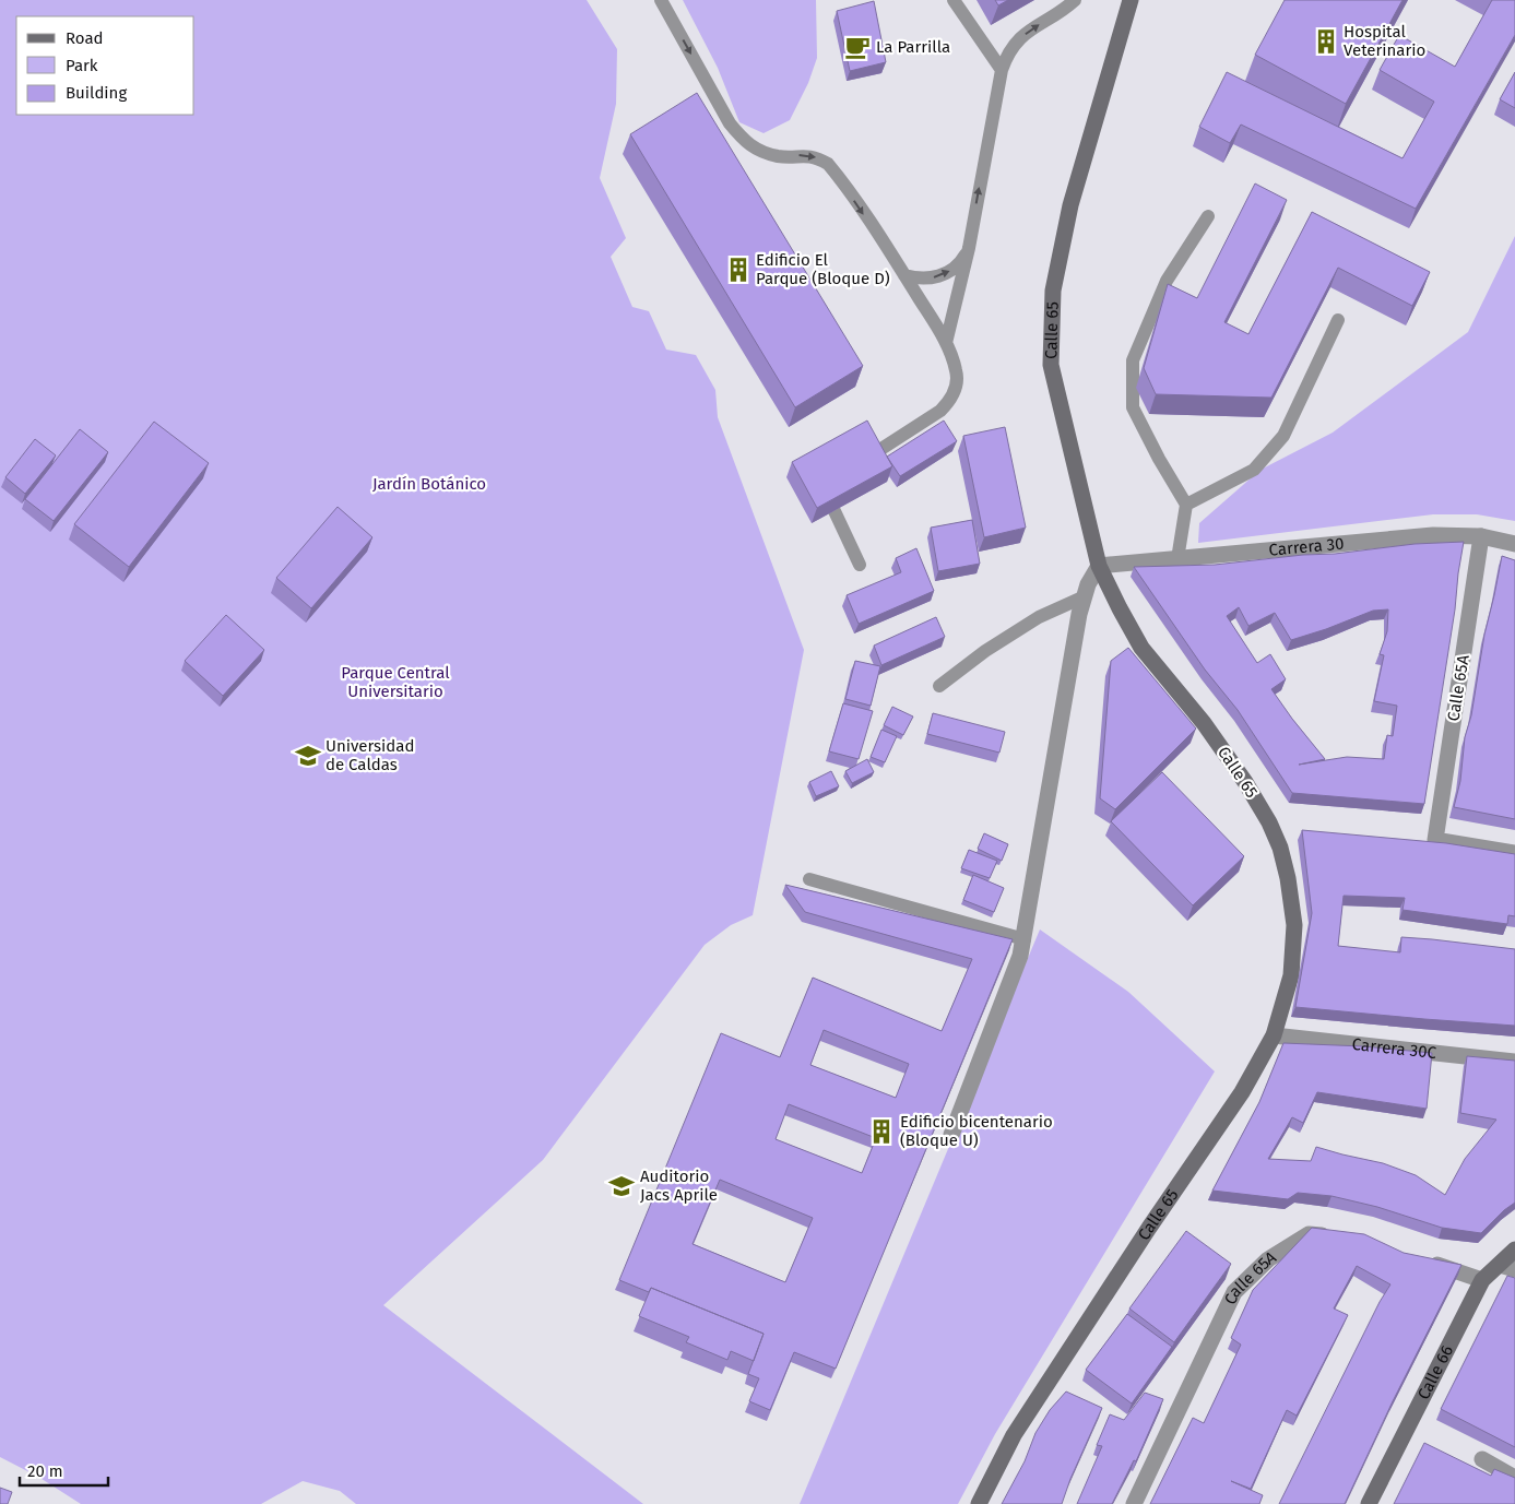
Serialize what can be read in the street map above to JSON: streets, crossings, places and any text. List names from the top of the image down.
{
  "streets": {
    "main road": ["Calle 65", "Calle 66"],
    "street": ["Carrera 30", "Calle 65A", "Carrera 30C"]
  },
  "crossings": [
    ["Calle 65", "Carrera 30"],
    ["Calle 65", "Carrera 30C"],
    ["Carrera 30", "Calle 65A"]
  ],
  "parks": ["Jardín Botánico", "Parque Central Universitario"],
  "places": {
    "building": ["Hospital Veterinario", "Edificio El Parque (Bloque D)", "Edificio bicentenario (Bloque U)"],
    "cafe": ["La Parrilla"],
    "school or university": ["Universidad de Caldas", "Auditorio Jacs Aprile"]
  },
  "legend": ["Road", "Park", "Building"],
  "scale_bar": "20 m"
}
